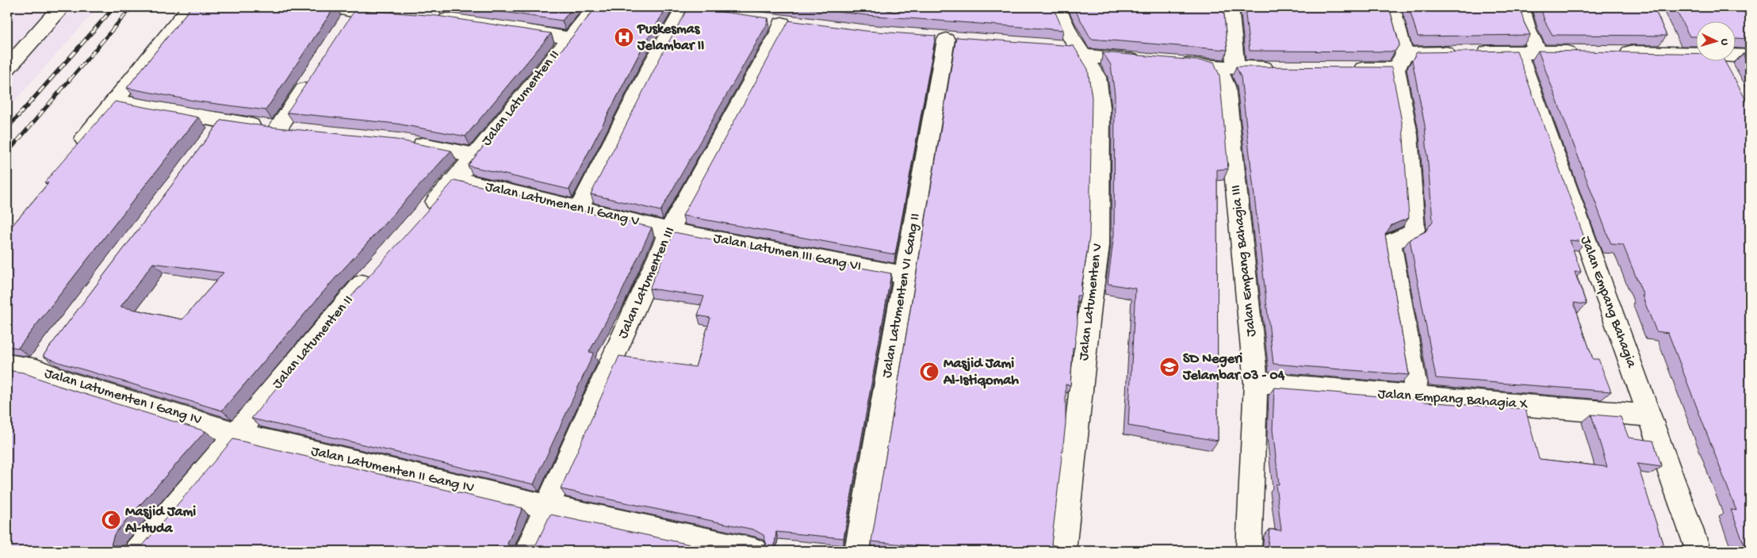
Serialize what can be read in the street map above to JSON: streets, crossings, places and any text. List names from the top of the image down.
{
  "streets": {
    "street": [
      "Jalan Latumenten II",
      "Jalan Latumenen II Gang V",
      "Jalan Latumen III Gang VI",
      "Jalan Empang Bahagia III",
      "Jalan Latumenten III",
      "Jalan Latumenten VI Gang II",
      "Jalan Latumenten V",
      "Jalan Empang Bahagia",
      "Jalan Latumenten I Gang IV",
      "Jalan Empang Bahagia X",
      "Jalan Latumenten II Gang IV"
    ]
  },
  "crossings": [
    ["Jalan Latumenten II", "Jalan Latumenen II Gang V"],
    ["Jalan Latumenten II", "Jalan Latumenten I Gang IV"],
    ["Jalan Latumenten II", "Jalan Latumenten II Gang IV"],
    ["Jalan Latumenen II Gang V", "Jalan Latumen III Gang VI"],
    ["Jalan Latumenen II Gang V", "Jalan Latumenten III"],
    ["Jalan Latumen III Gang VI", "Jalan Latumenten III"],
    ["Jalan Latumen III Gang VI", "Jalan Latumenten VI Gang II"],
    ["Jalan Empang Bahagia III", "Jalan Empang Bahagia X"],
    ["Jalan Latumenten III", "Jalan Latumenten II Gang IV"],
    ["Jalan Empang Bahagia", "Jalan Empang Bahagia X"],
    ["Jalan Latumenten I Gang IV", "Jalan Latumenten II Gang IV"]
  ],
  "places": {
    "hospital": ["Puskesmas Jelambar II"],
    "school or university": ["SD Negeri Jelambar 03 - 04"],
    "mosque": ["Masjid Jami Al-Istiqomah", "Masjid Jami Al-Huda"]
  },
  "north": "right"
}
